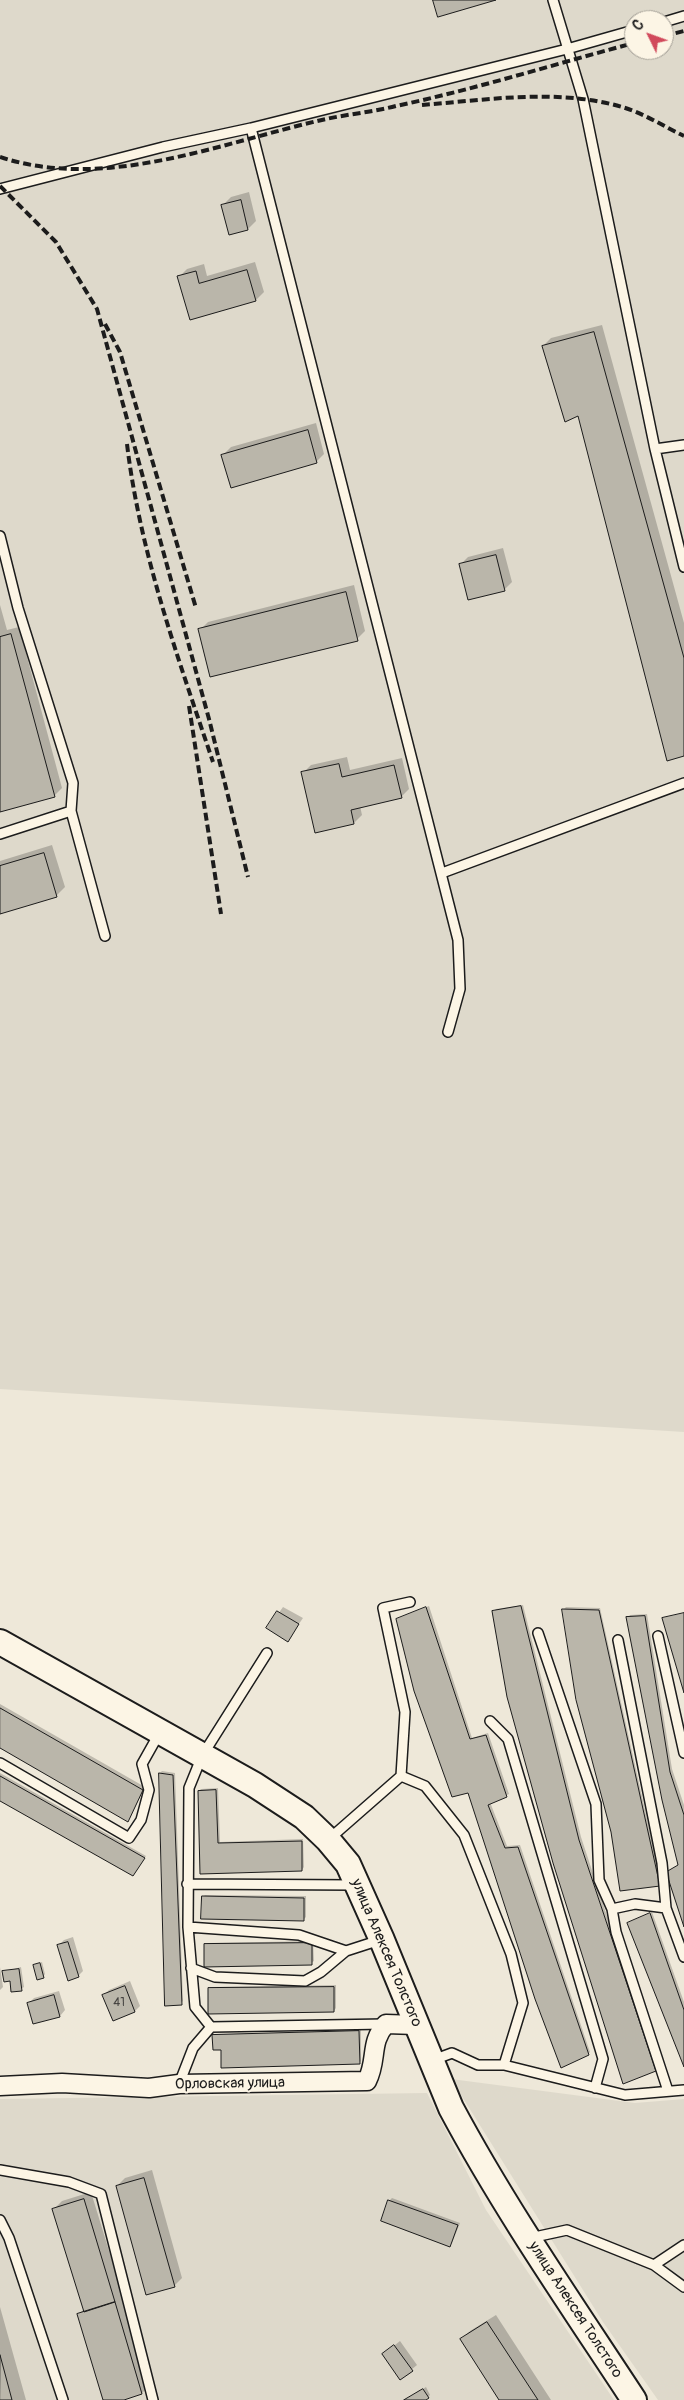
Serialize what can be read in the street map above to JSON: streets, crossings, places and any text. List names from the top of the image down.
{
  "streets": {
    "street": ["улица Алексея Толстого", "Орловская улица"]
  },
  "house_numbers": ["41"],
  "north": "top left"
}
